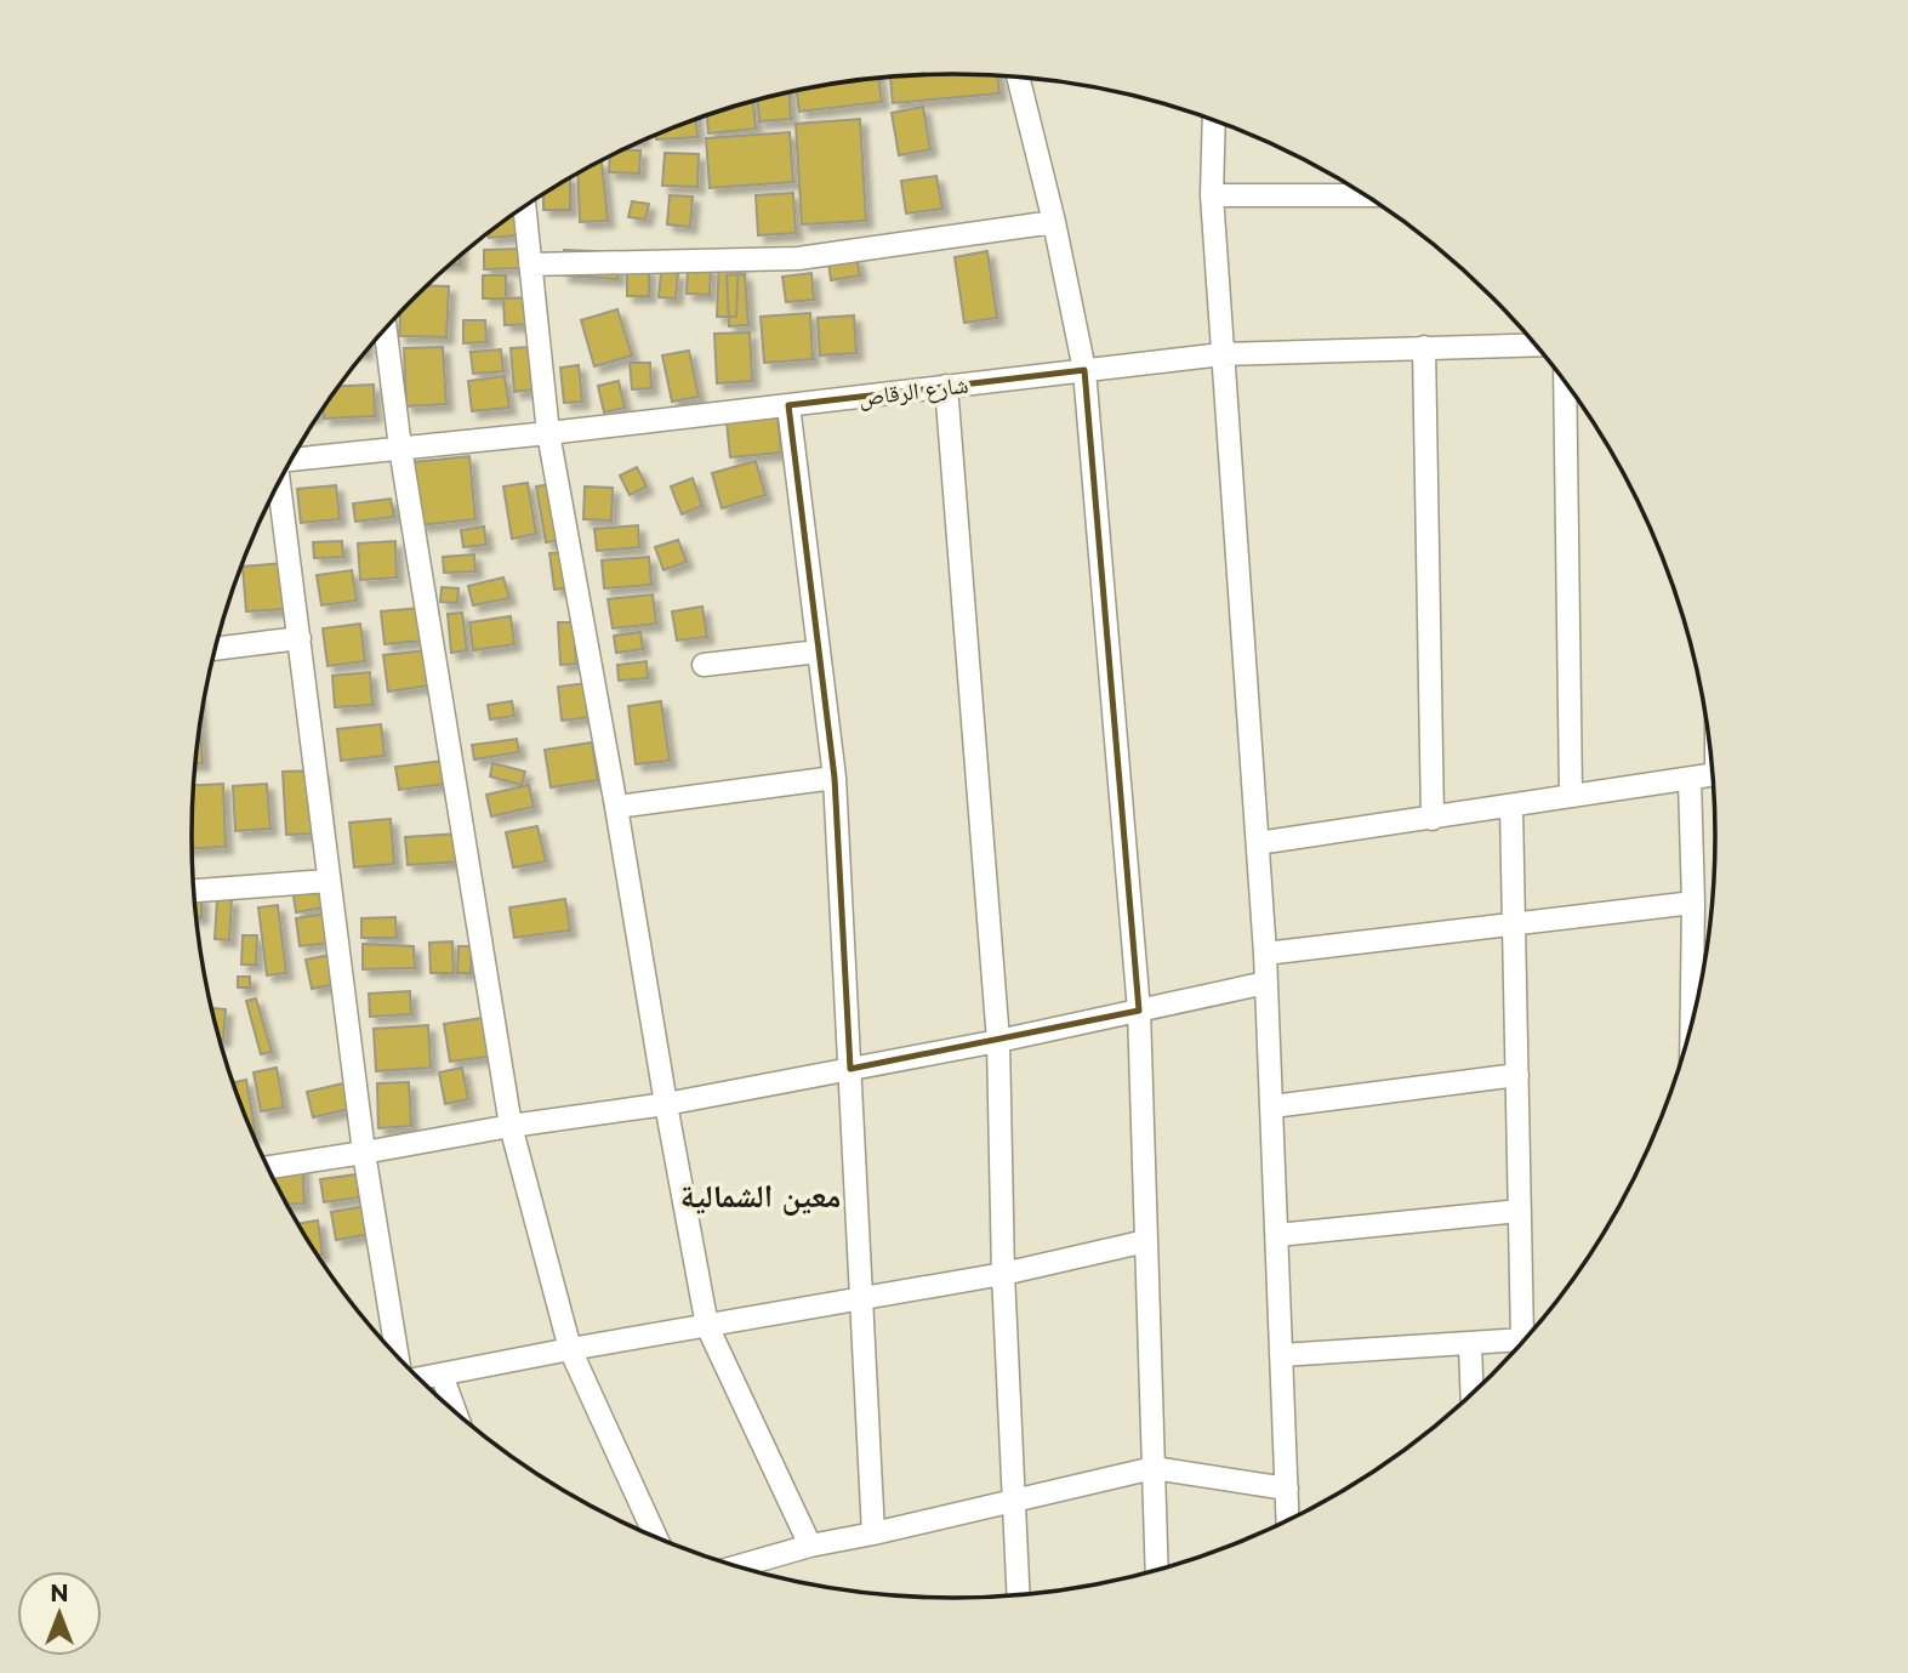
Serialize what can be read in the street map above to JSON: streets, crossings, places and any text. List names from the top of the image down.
{
  "streets": {
    "street": ["شارع الرقاص"]
  },
  "districts": ["معين الشمالية"],
  "north": "top"
}
